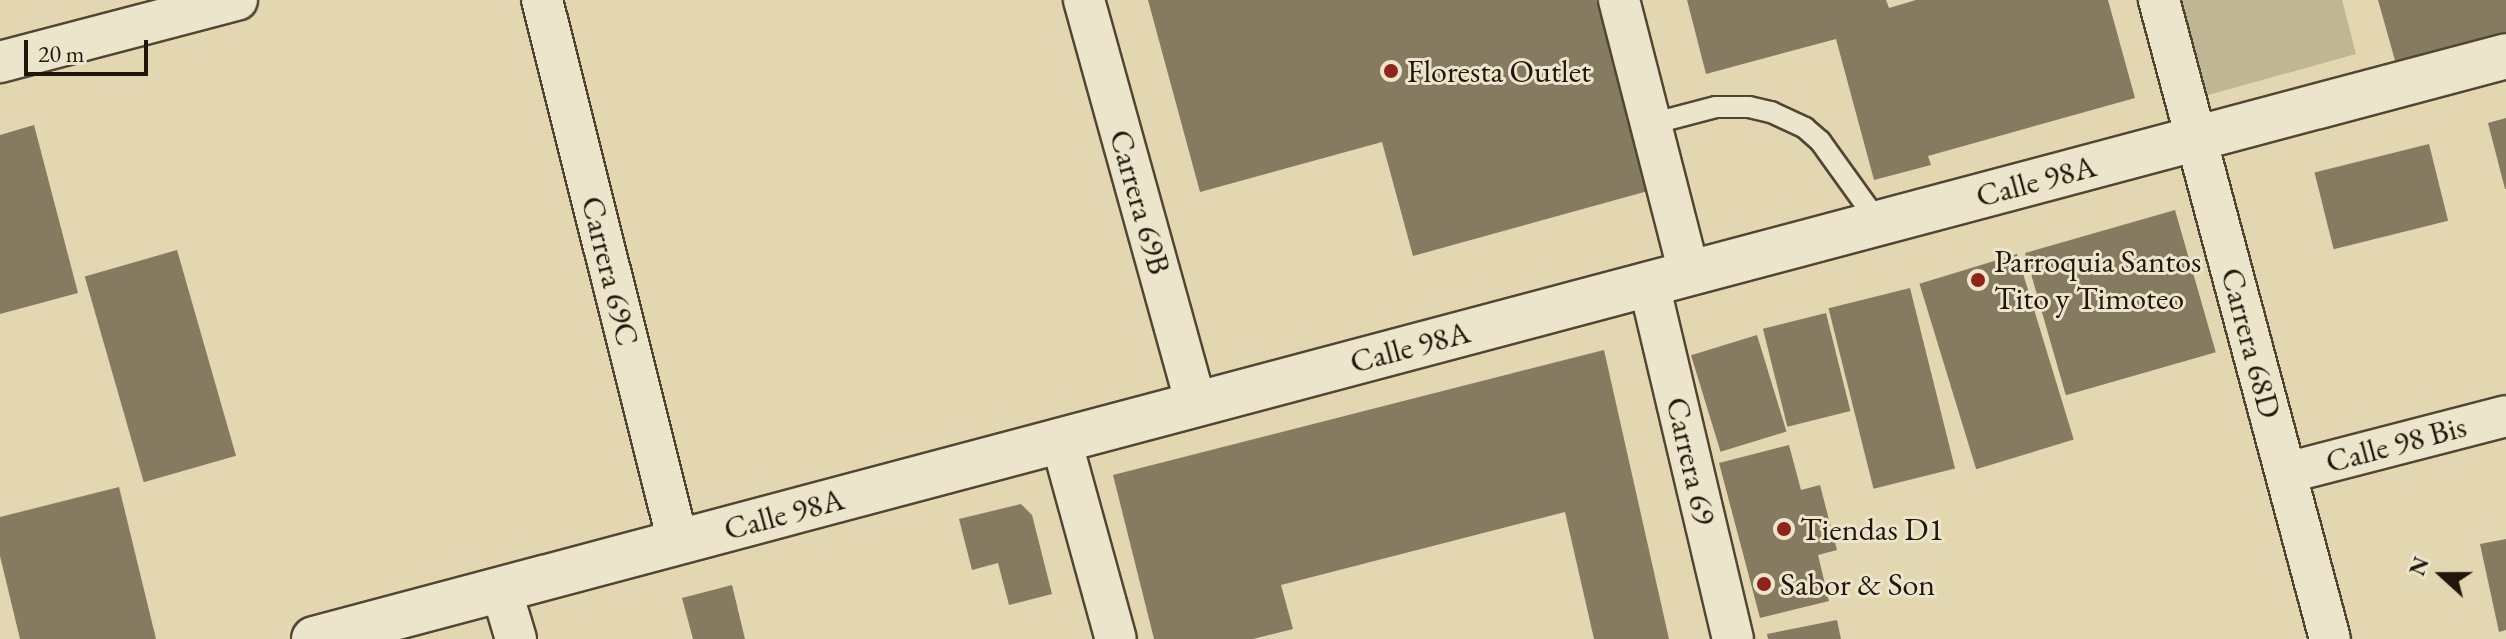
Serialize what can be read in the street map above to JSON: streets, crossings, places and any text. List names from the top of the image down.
{
  "streets": {
    "street": [
      "Calle 98A",
      "Carrera 69B",
      "Carrera 69C",
      "Carrera 68D",
      "Calle 98 Bis",
      "Carrera 69"
    ]
  },
  "crossings": [
    ["Calle 98A", "Carrera 69B"],
    ["Calle 98A", "Carrera 69C"],
    ["Calle 98A", "Carrera 68D"],
    ["Calle 98A", "Carrera 69"],
    ["Carrera 68D", "Calle 98 Bis"]
  ],
  "places": [
    "Floresta Outlet",
    "Parroquia Santos Tito y Timoteo",
    "Tiendas D1",
    "Sabor & Son"
  ],
  "scale_bar": "20 m",
  "north": "left"
}
